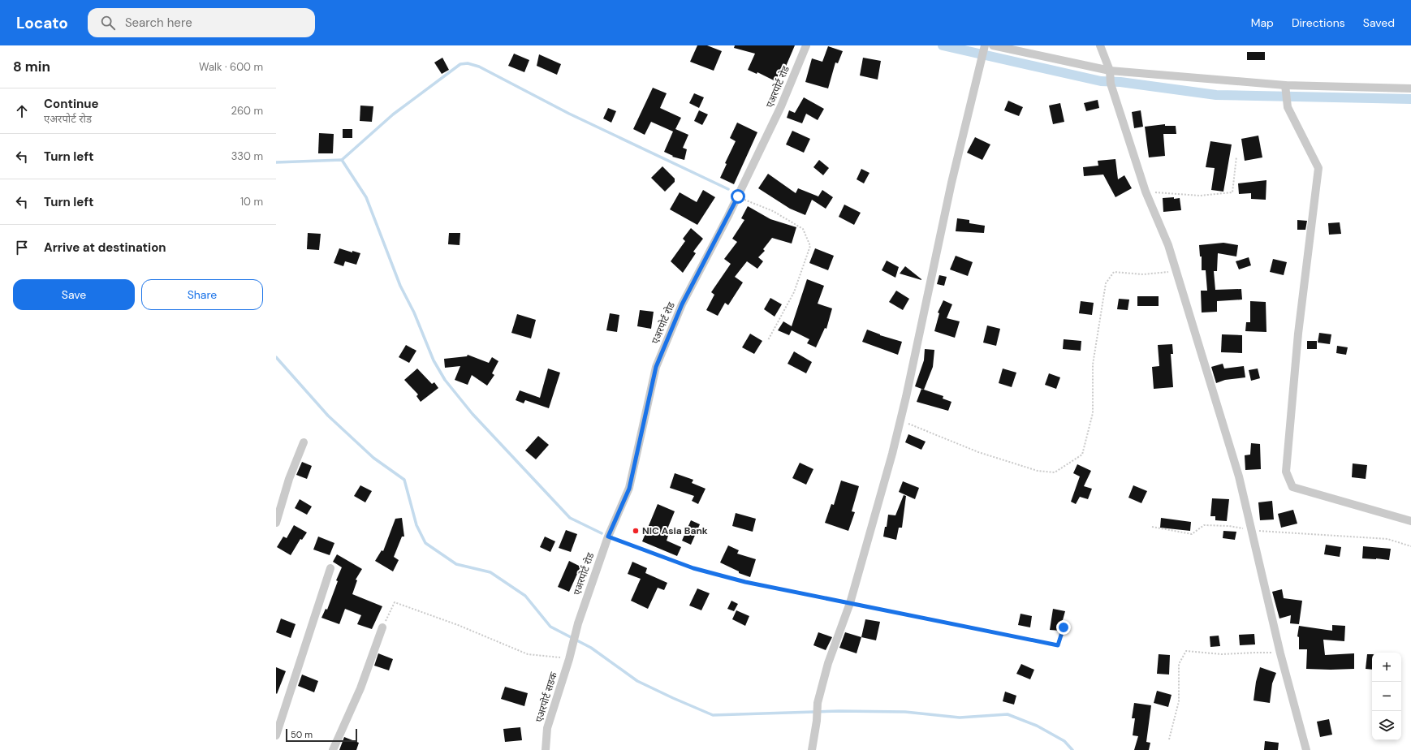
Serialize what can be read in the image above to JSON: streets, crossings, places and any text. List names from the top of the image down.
{
  "streets": {
    "street": ["एअरपोर्ट रोड", "एअरपोर्ट सडक"]
  },
  "crossings": [
    ["एअरपोर्ट रोड", "एअरपोर्ट सडक"]
  ],
  "places": ["NIC Asia Bank"],
  "scale_bar": "50 m",
  "page": {
    "header": "Locato",
    "search": "Search here",
    "nav": ["Map", "Directions", "Saved"],
    "heading": ["8 min", "Walk · 600 m"],
    "list": [
      ["Continue", "एअरपोर्ट रोड", "260 m"],
      ["Turn left", "330 m"],
      ["Turn left", "10 m"],
      "Arrive at destination"
    ],
    "buttons": ["Save", "Share"],
    "map_buttons": ["+", "−"],
    "scale": "50 m"
  }
}
